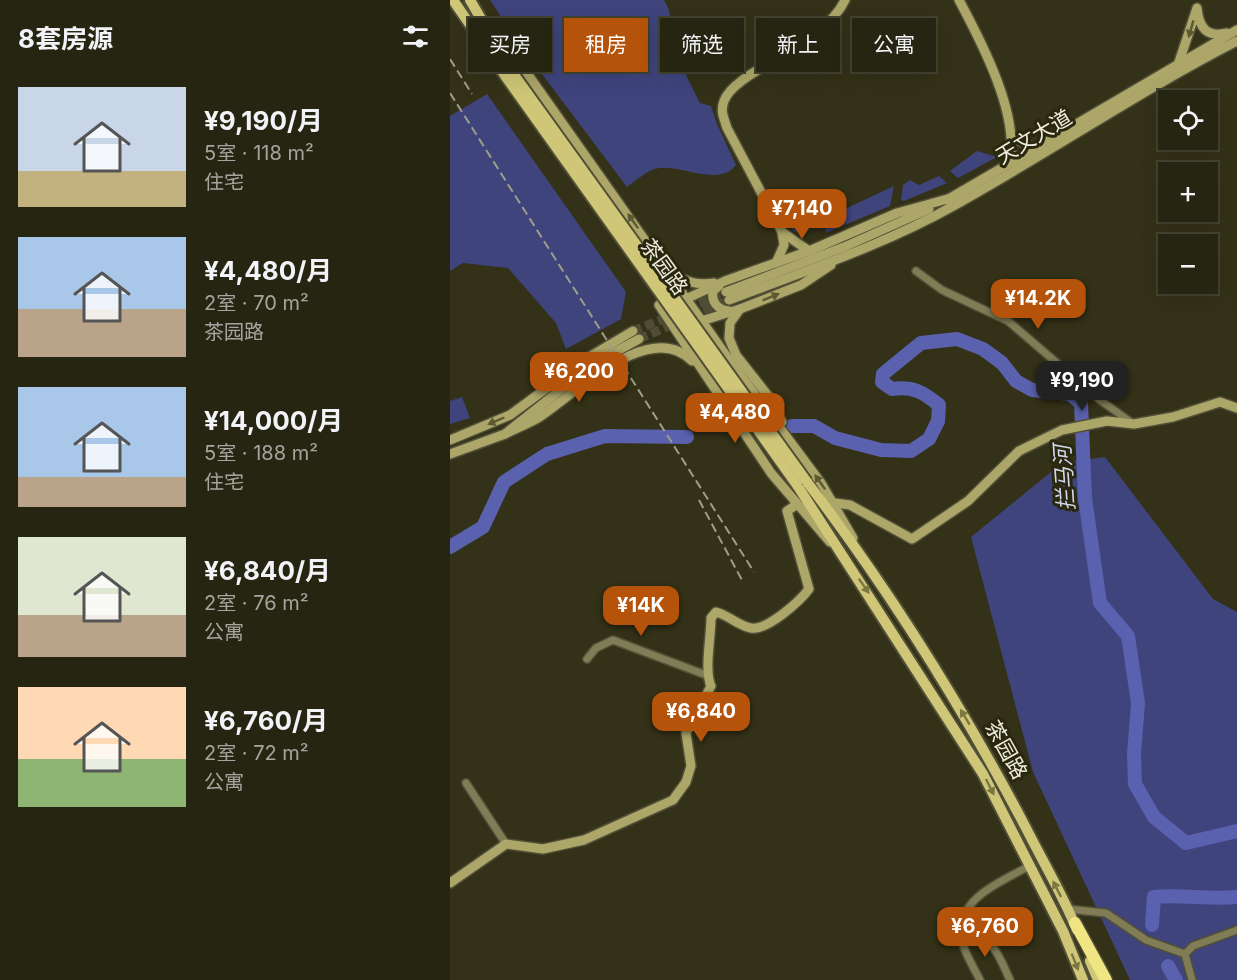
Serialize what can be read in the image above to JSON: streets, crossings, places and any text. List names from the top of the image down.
{
  "streets": {
    "main road": ["茶园路"],
    "street": ["天文大道"]
  },
  "crossings": [
    ["天文大道", "茶园路"]
  ],
  "water": ["拦马河"],
  "page": {
    "heading": "8套房源",
    "chip": [
      "买房",
      "租房",
      "筛选",
      "新上",
      "公寓"
    ],
    "list": [
      {
        "name": "¥9,190/月",
        "note": "5室 · 118 m² · 住宅"
      },
      {
        "name": "¥4,480/月",
        "note": "2室 · 70 m² · 茶园路"
      },
      {
        "name": "¥14,000/月",
        "note": "5室 · 188 m² · 住宅"
      },
      {
        "name": "¥6,840/月",
        "note": "2室 · 76 m² · 公寓"
      },
      {
        "name": "¥6,760/月",
        "note": "2室 · 72 m² · 公寓"
      }
    ],
    "map_buttons": ["+", "−"],
    "price": [
      "¥7,140",
      "¥14.2K",
      "¥6,200",
      "¥9,190",
      "¥4,480",
      "¥14K",
      "¥6,840",
      "¥6,760"
    ]
  }
}
